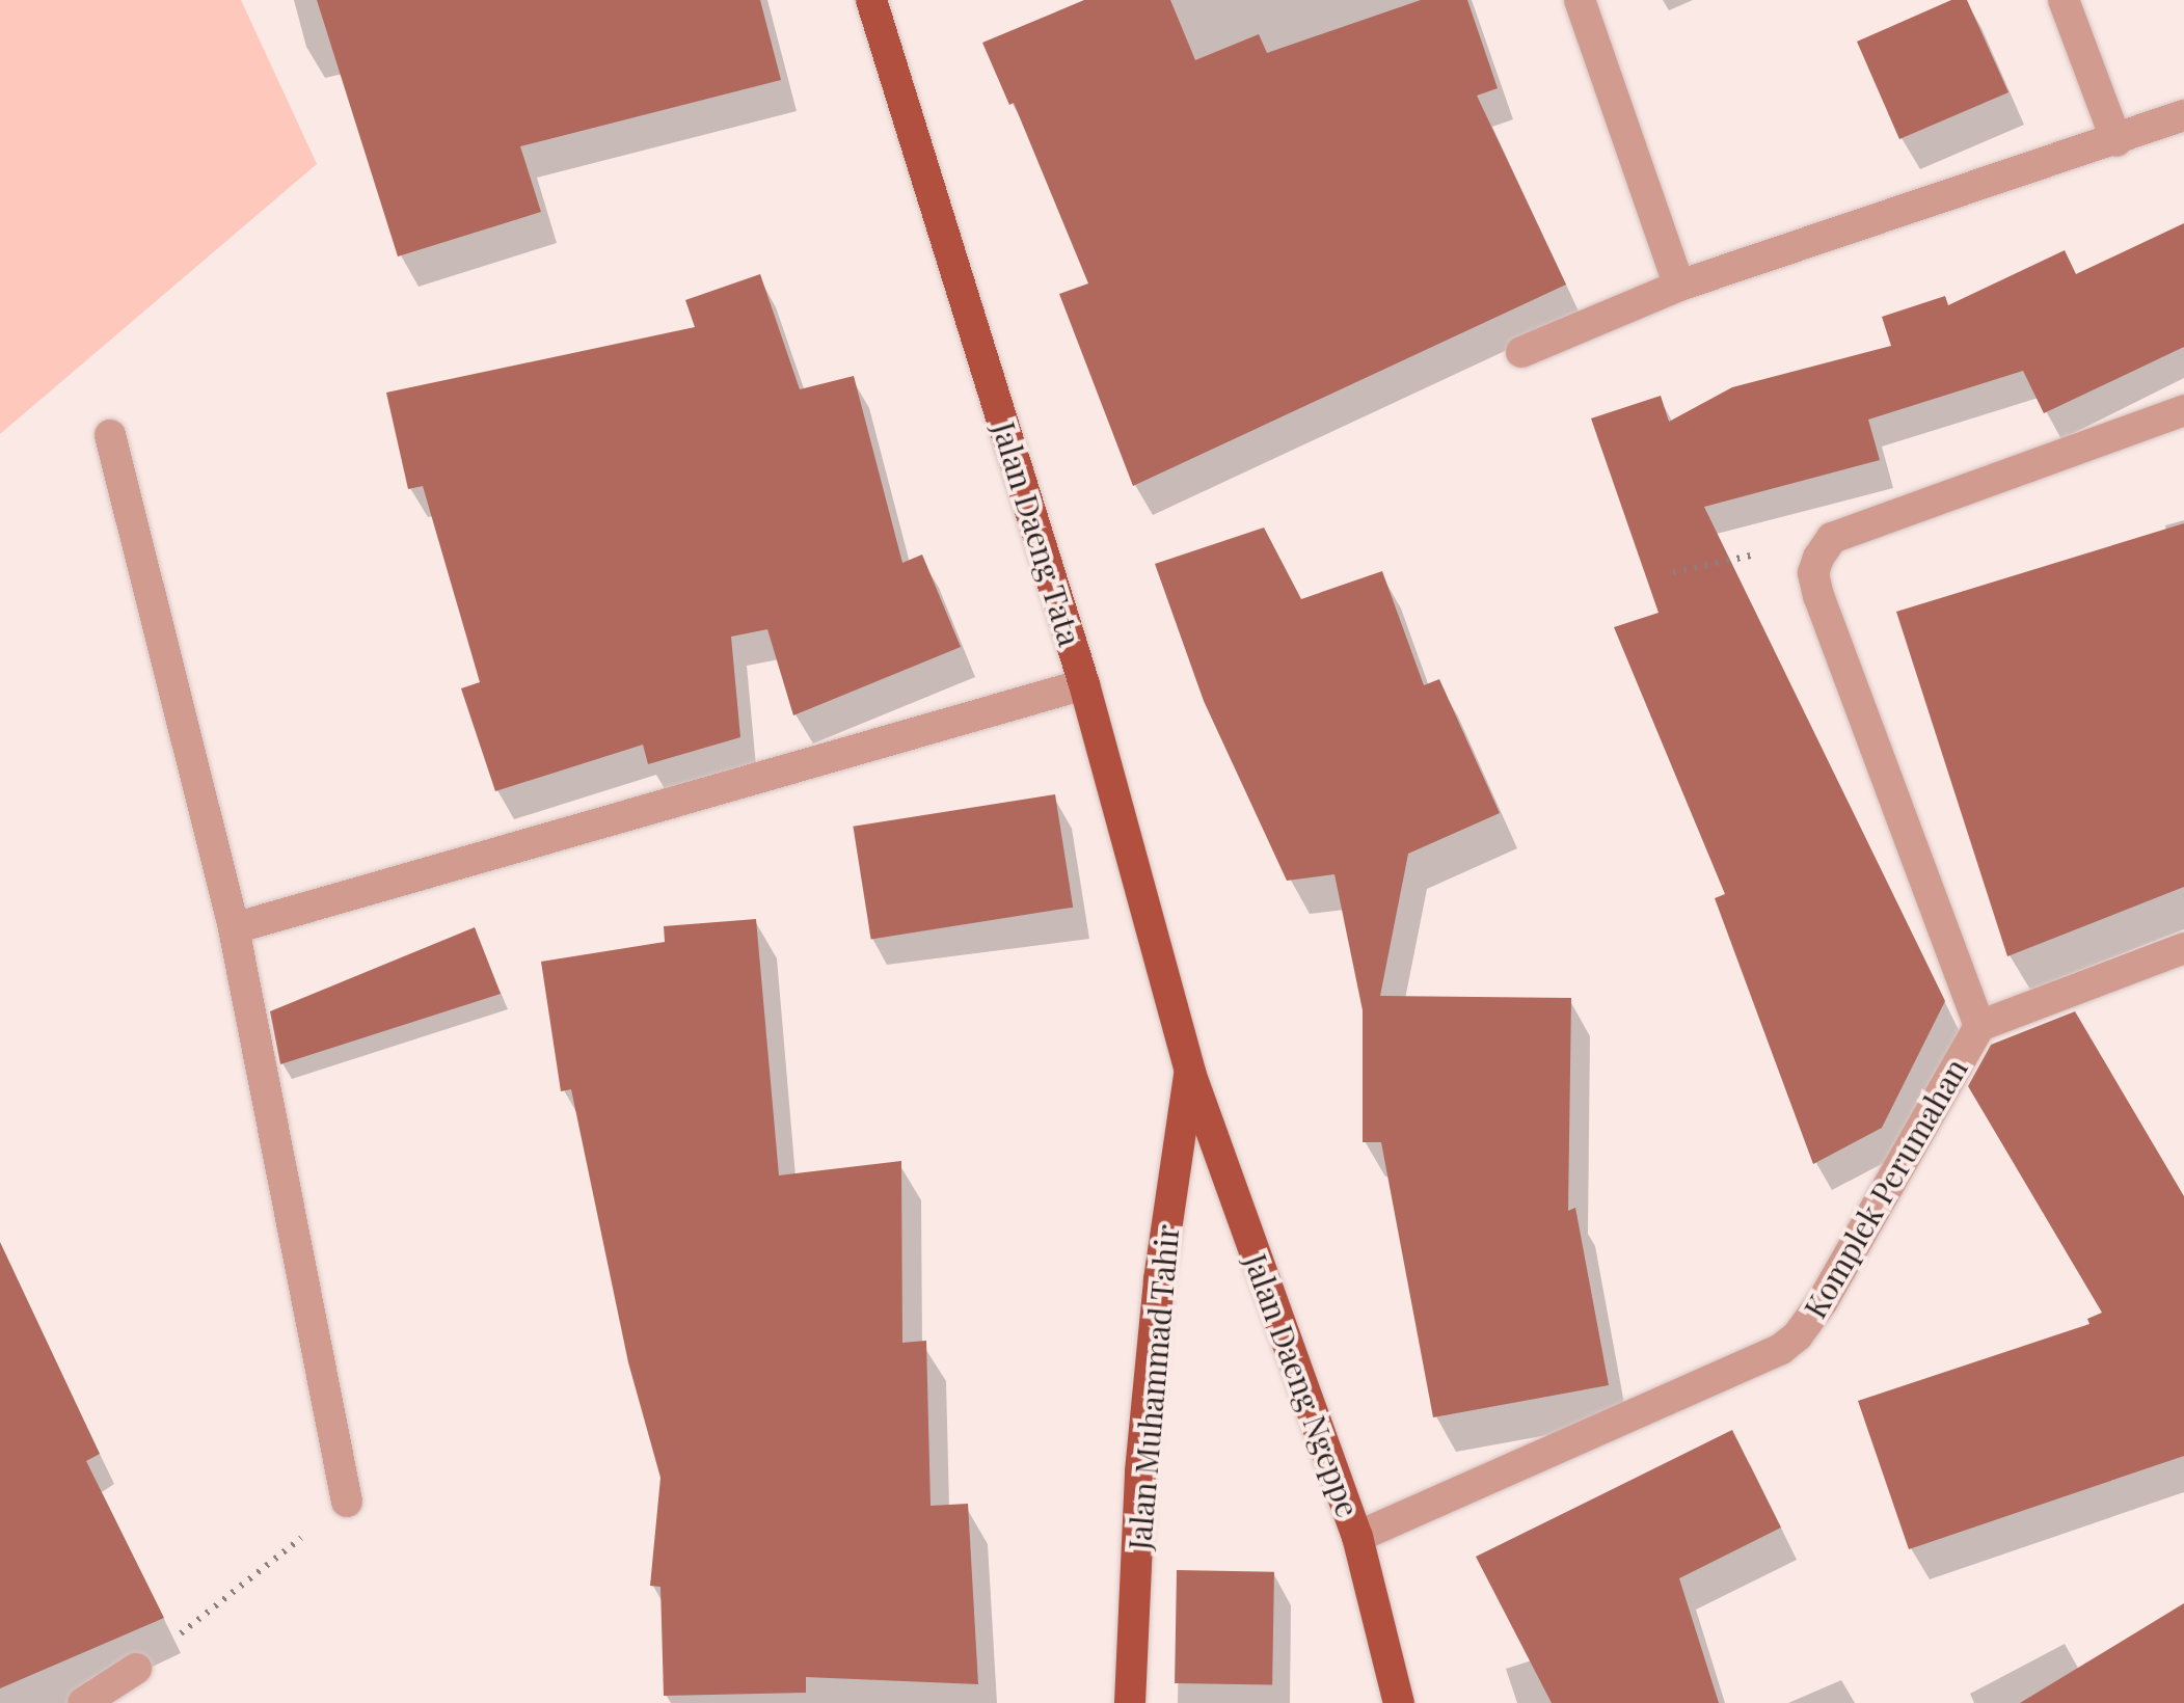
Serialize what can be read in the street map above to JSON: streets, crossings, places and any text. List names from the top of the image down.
{
  "streets": {
    "main road": ["Jalan Daeng Tata", "Jalan Daeng Ngeppe", "Jalan Muhammad Tahir"],
    "street": ["Komplek Perumahan"]
  },
  "crossings": [
    ["Jalan Daeng Tata", "Jalan Daeng Ngeppe"],
    ["Jalan Daeng Tata", "Jalan Muhammad Tahir"],
    ["Komplek Perumahan", "Jalan Daeng Ngeppe"],
    ["Jalan Daeng Ngeppe", "Jalan Muhammad Tahir"]
  ]
}
